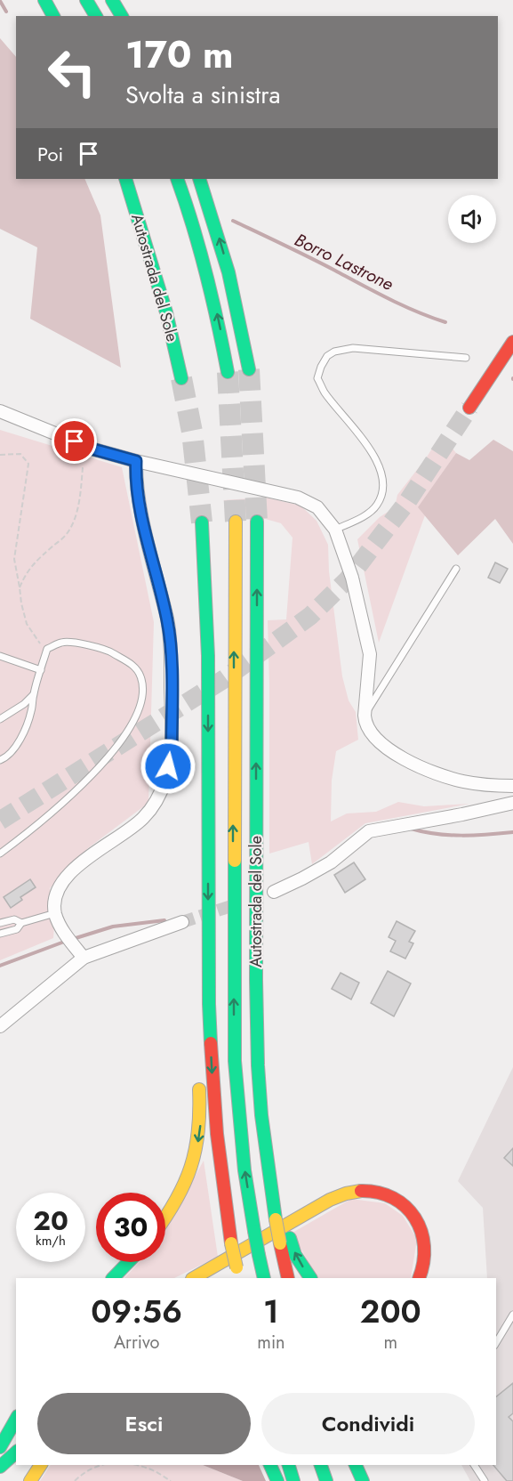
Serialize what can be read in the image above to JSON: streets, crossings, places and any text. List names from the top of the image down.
{
  "streets": {
    "main road": ["Autostrada del Sole"]
  },
  "water": ["Borro Lastrone"],
  "page": {
    "turn": ["170 m", "Svolta a sinistra"],
    "then": "Poi",
    "speed": "20 km/h",
    "limit": "30",
    "eta": [
      "09:56",
      "Arrivo",
      "1",
      "min",
      "200",
      "m"
    ],
    "buttons": ["Esci", "Condividi"]
  }
}
